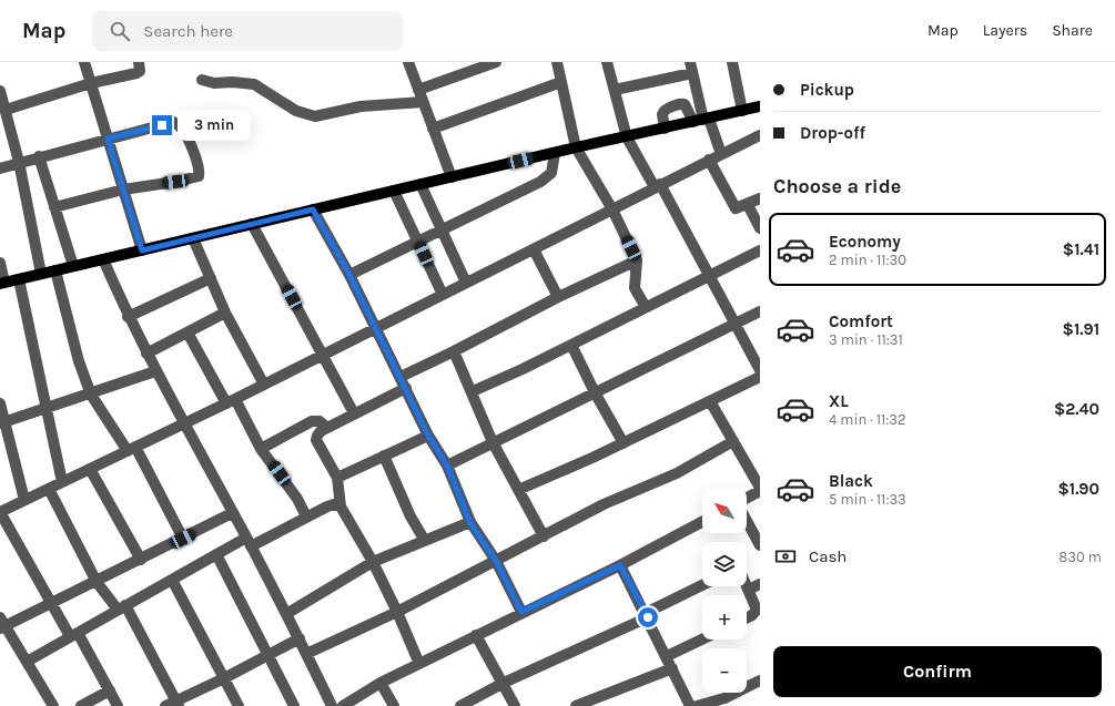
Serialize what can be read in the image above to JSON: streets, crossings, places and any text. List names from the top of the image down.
{
  "north": "top left",
  "page": {
    "header": "Map",
    "search": "Search here",
    "nav": ["Map", "Layers", "Share"],
    "banner": ["Pickup", "Drop-off"],
    "bubble": "3 min",
    "heading": "Choose a ride",
    "list": [
      {
        "name": "Economy",
        "note": "2 min · 11:30",
        "value": "$1.41"
      },
      {
        "name": "Comfort",
        "note": "3 min · 11:31",
        "value": "$1.91"
      },
      {
        "name": "XL",
        "note": "4 min · 11:32",
        "value": "$2.40"
      },
      {
        "name": "Black",
        "note": "5 min · 11:33",
        "value": "$1.90"
      }
    ],
    "map_buttons": ["+", "−"],
    "pay": ["Cash", "830 m"],
    "buttons": "Confirm"
  }
}
